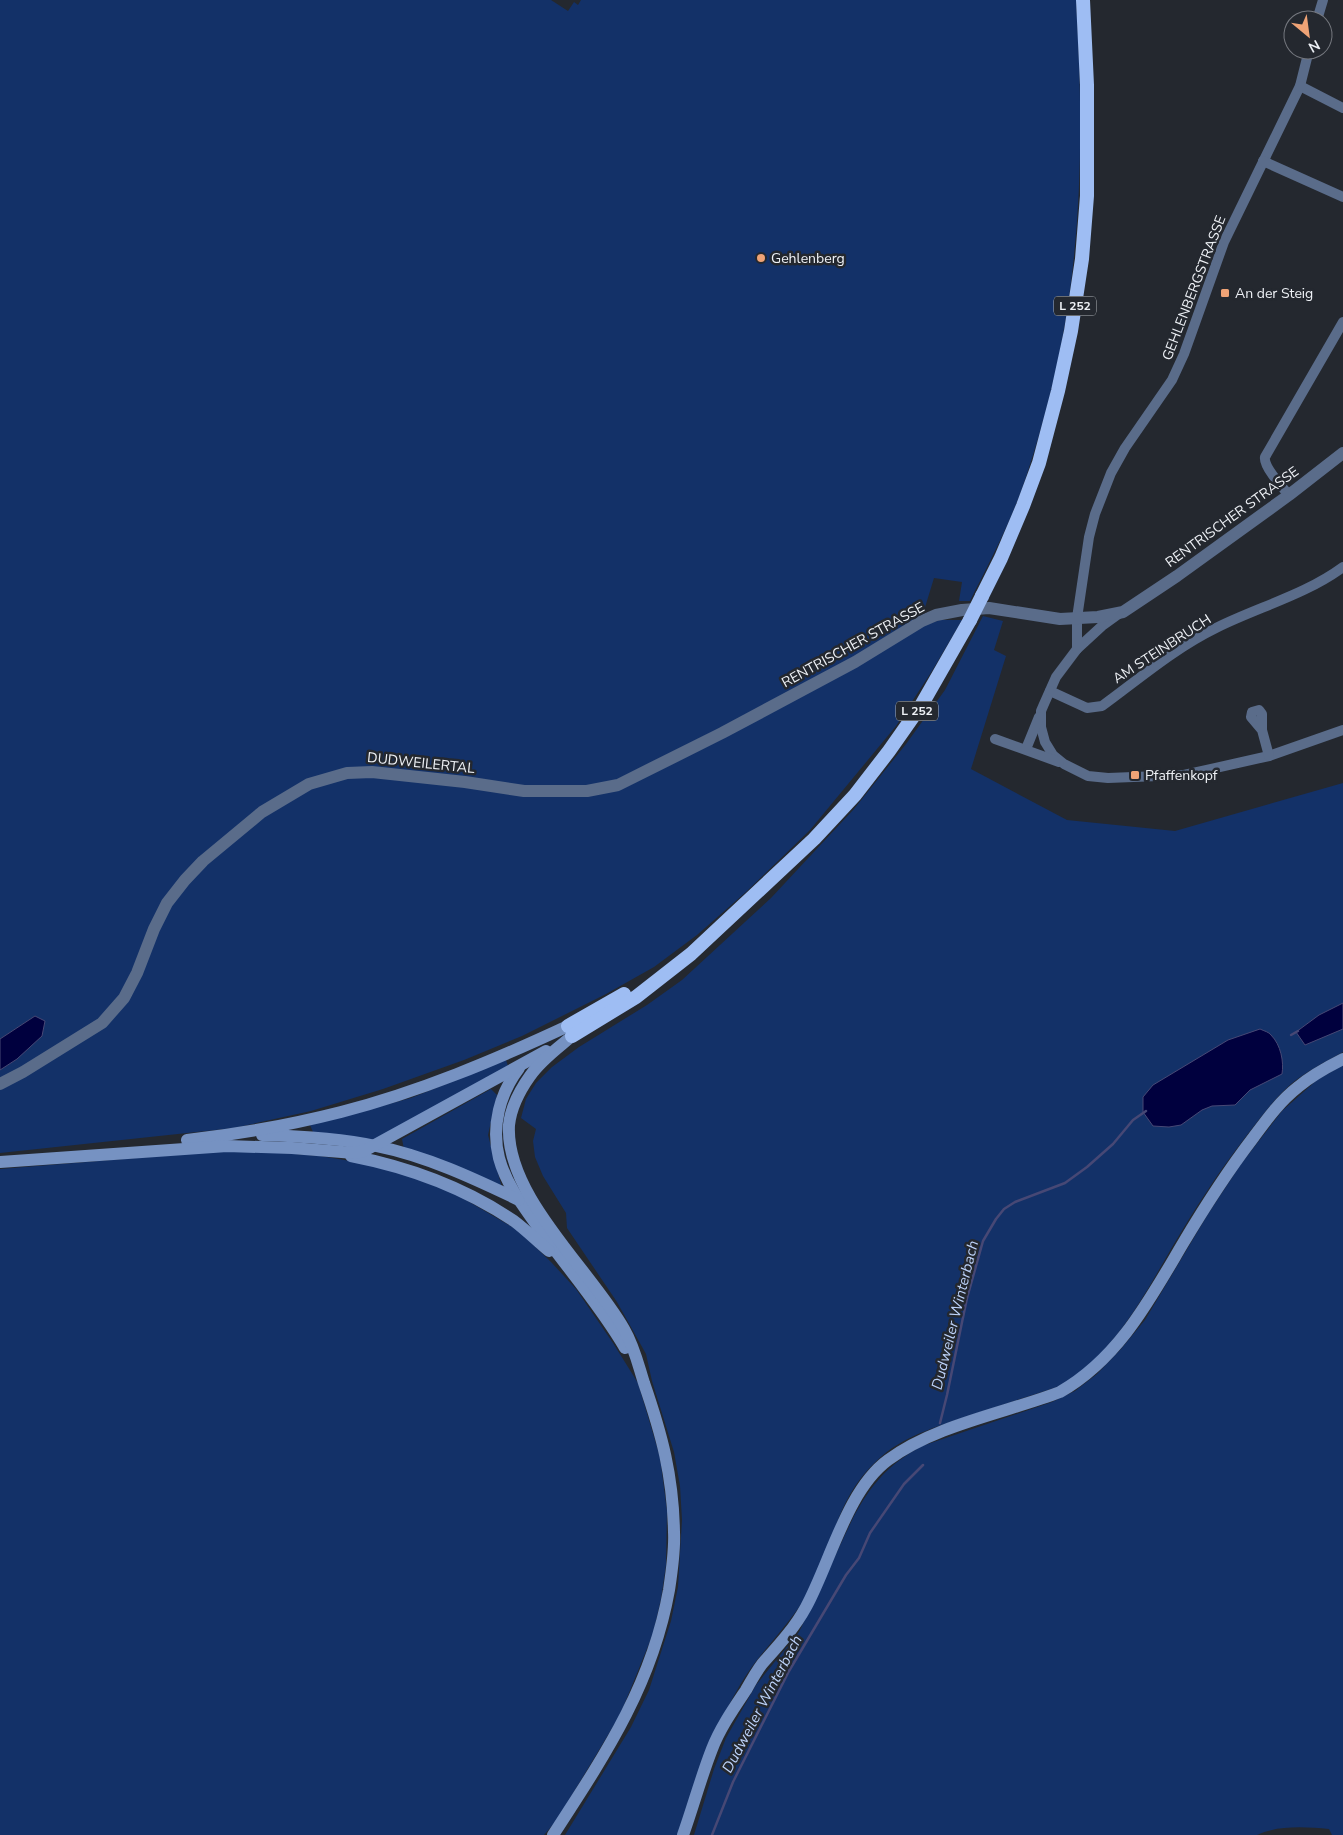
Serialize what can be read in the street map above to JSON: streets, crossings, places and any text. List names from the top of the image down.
{
  "streets": {
    "highway": ["L 252"],
    "street": [
      "GEHLENBERGSTRASSE",
      "RENTRISCHER STRASSE",
      "AM STEINBRUCH",
      "DUDWEILERTAL"
    ]
  },
  "crossings": [
    ["GEHLENBERGSTRASSE", "RENTRISCHER STRASSE"],
    ["RENTRISCHER STRASSE", "DUDWEILERTAL"]
  ],
  "water": ["Dudweiler Winterbach"],
  "places": {
    "other": ["Gehlenberg"],
    "transit": ["An der Steig", "Pfaffenkopf"]
  },
  "north": "bottom right"
}
